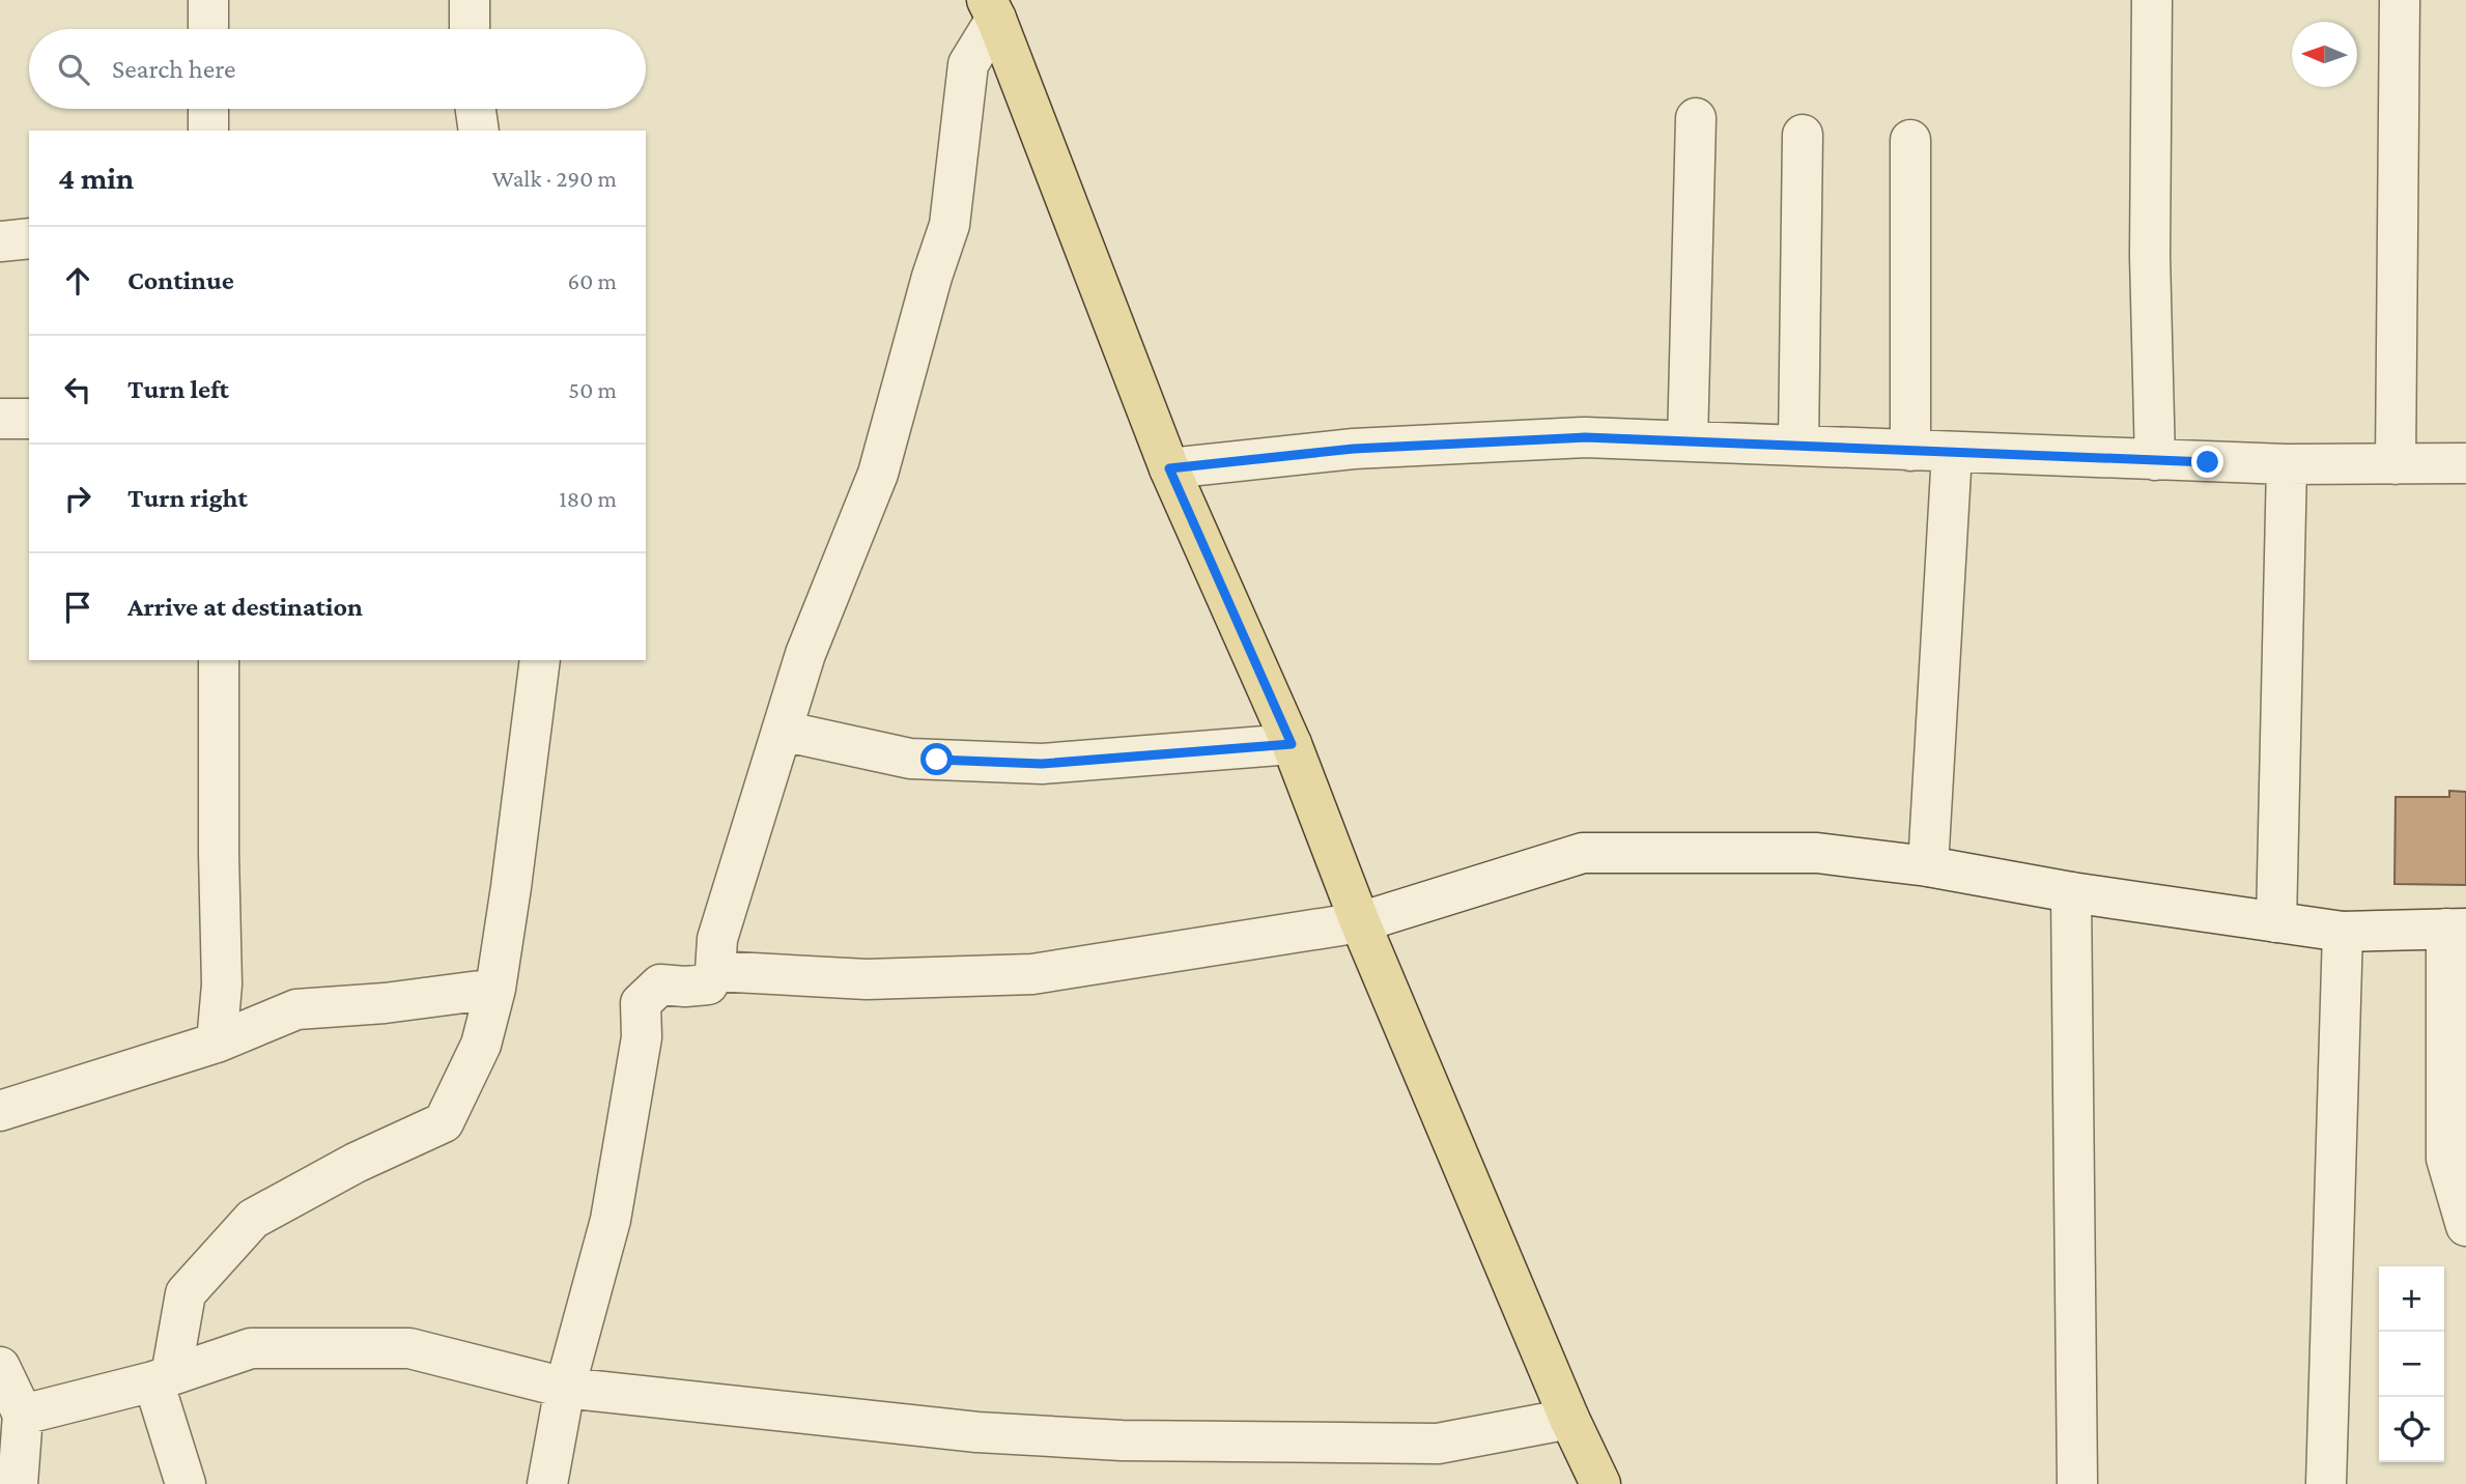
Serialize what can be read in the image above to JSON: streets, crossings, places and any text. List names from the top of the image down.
{
  "north": "left",
  "page": {
    "search": "Search here",
    "heading": ["4 min", "Walk · 290 m"],
    "list": [
      ["Continue", "60 m"],
      ["Turn left", "50 m"],
      ["Turn right", "180 m"],
      "Arrive at destination"
    ],
    "map_buttons": ["+", "−"]
  }
}
